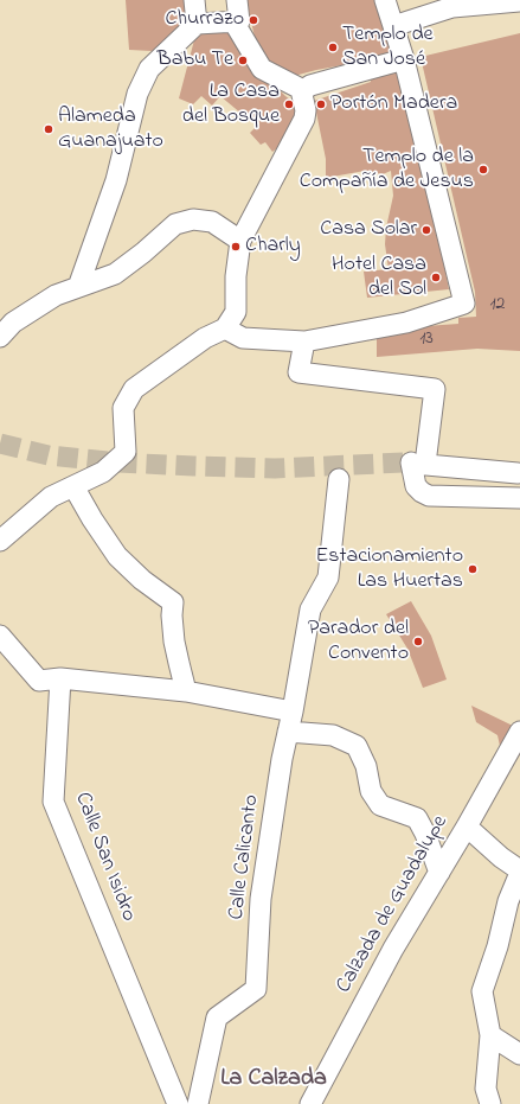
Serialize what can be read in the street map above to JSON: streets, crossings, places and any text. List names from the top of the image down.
{
  "streets": {
    "street": ["Calle San Isidro", "Calle Calicanto", "Calzada de Guadalupe"]
  },
  "districts": ["La Calzada"],
  "places": [
    "Churrazo",
    "Templo de San José",
    "Babu Te",
    "La Casa del Bosque",
    "Portón Madera",
    "Alameda Guanajuato",
    "Templo de la Compañía de Jesus",
    "Casa Solar",
    "Charly",
    "Hotel Casa del Sol",
    "Estacionamiento Las Huertas",
    "Parador del Convento"
  ],
  "house_numbers": ["12", "13"]
}
